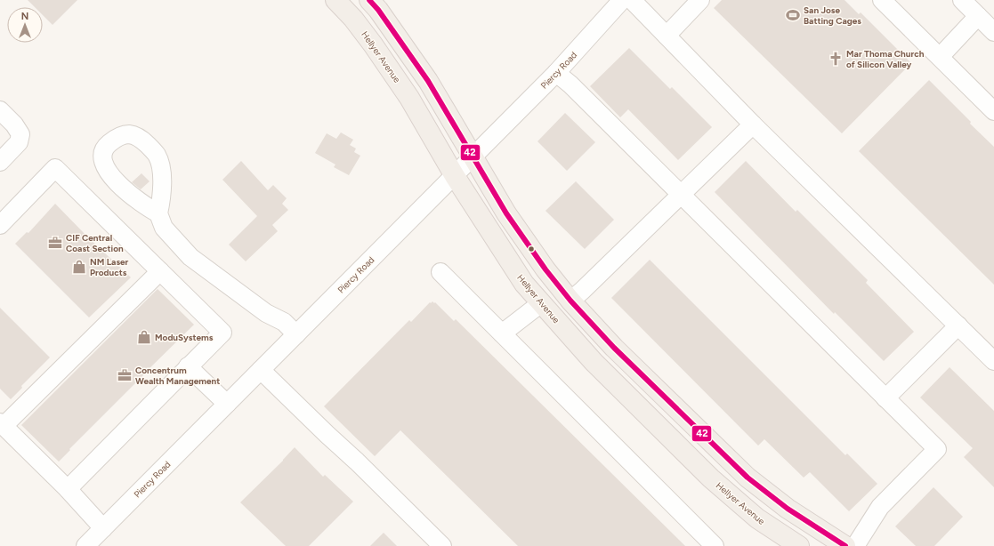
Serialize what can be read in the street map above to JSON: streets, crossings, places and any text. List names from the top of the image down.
{
  "streets": {
    "main road": ["Hellyer Avenue"],
    "street": ["Piercy Road"]
  },
  "crossings": [
    ["Hellyer Avenue", "Piercy Road"]
  ],
  "places": {
    "sports": ["San Jose Batting Cages"],
    "church": ["Mar Thoma Church of Silicon Valley"],
    "office": ["CIF Central Coast Section", "Concentrum Wealth Management"],
    "shop": ["NM Laser Products", "ModuSystems"]
  },
  "lines": ["transit line 42"],
  "north": "top"
}
